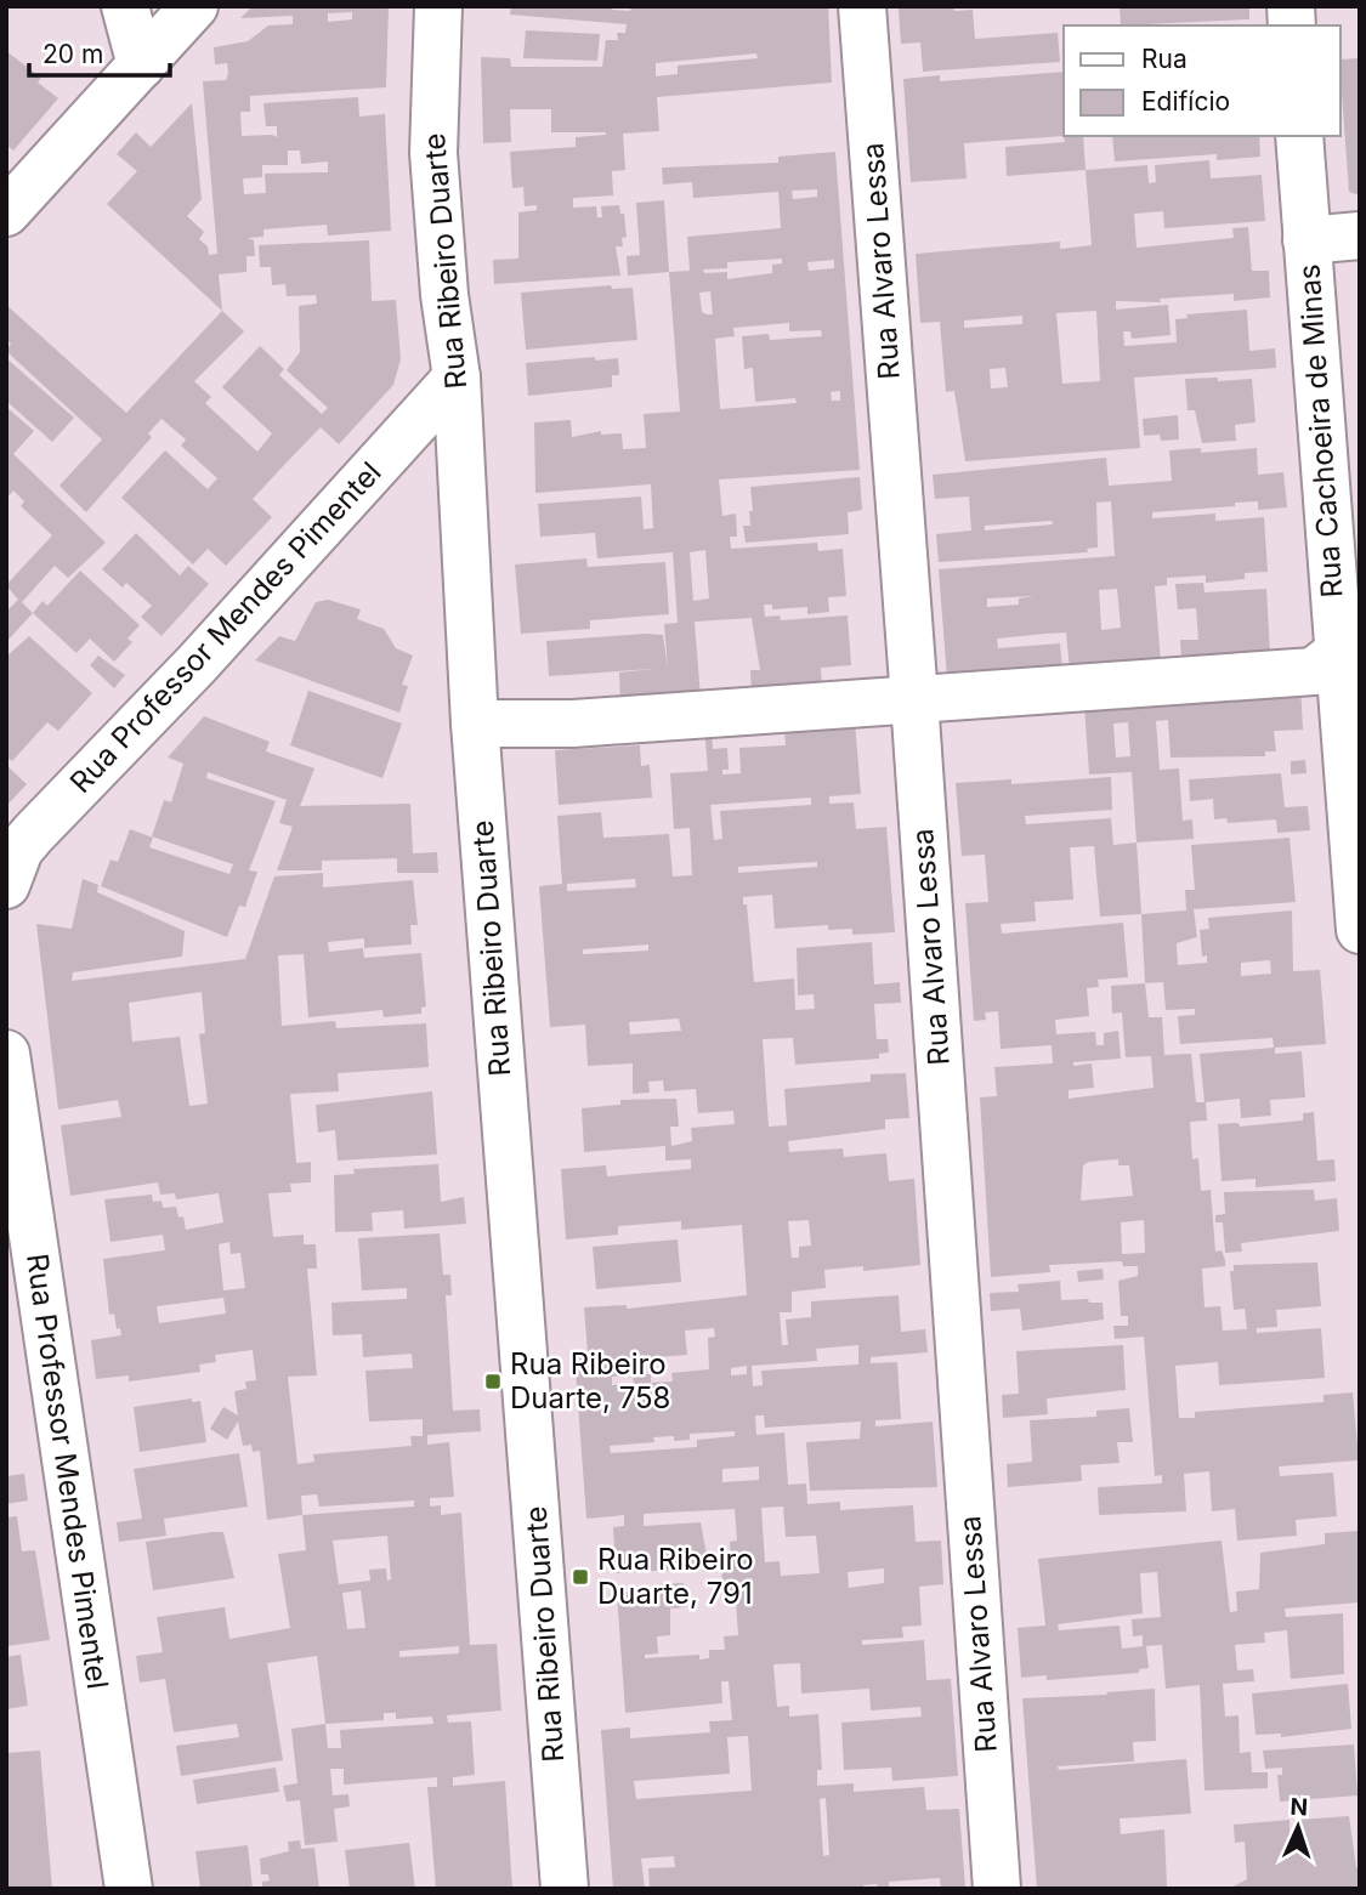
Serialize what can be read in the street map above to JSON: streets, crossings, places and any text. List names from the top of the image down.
{
  "streets": {
    "street": [
      "Rua Ribeiro Duarte",
      "Rua Alvaro Lessa",
      "Rua Cachoeira de Minas",
      "Rua Professor Mendes Pimentel"
    ]
  },
  "crossings": [
    ["Rua Ribeiro Duarte", "Rua Professor Mendes Pimentel"]
  ],
  "places": {
    "transit": ["Rua Ribeiro Duarte, 758", "Rua Ribeiro Duarte, 791"]
  },
  "legend": ["Rua", "Edifício"],
  "scale_bar": "20 m",
  "north": "top"
}
